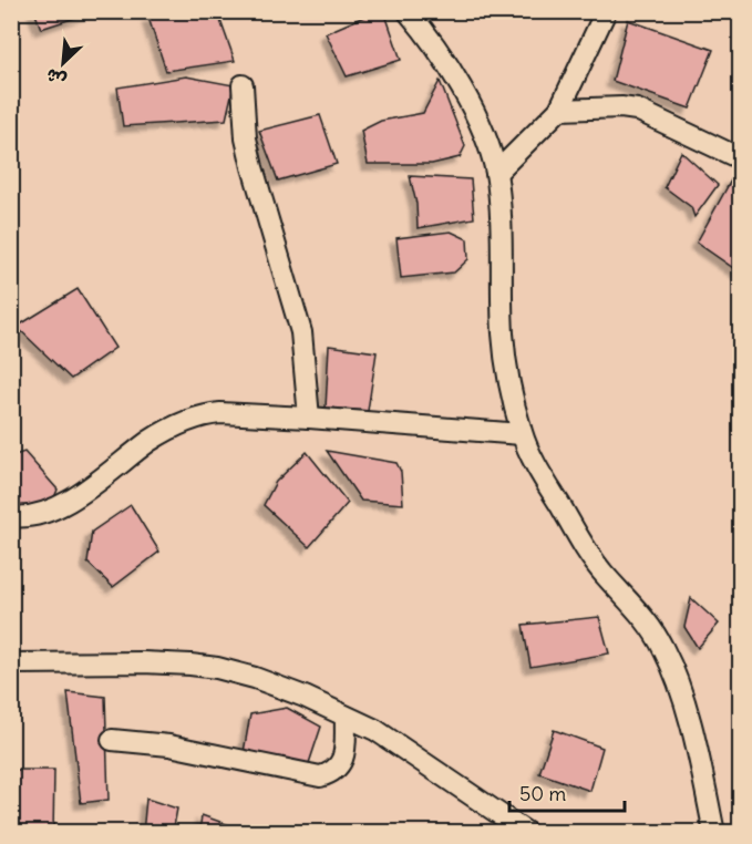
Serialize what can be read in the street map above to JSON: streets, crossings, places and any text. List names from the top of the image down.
{
  "scale_bar": "50 m",
  "north": "bottom left"
}
